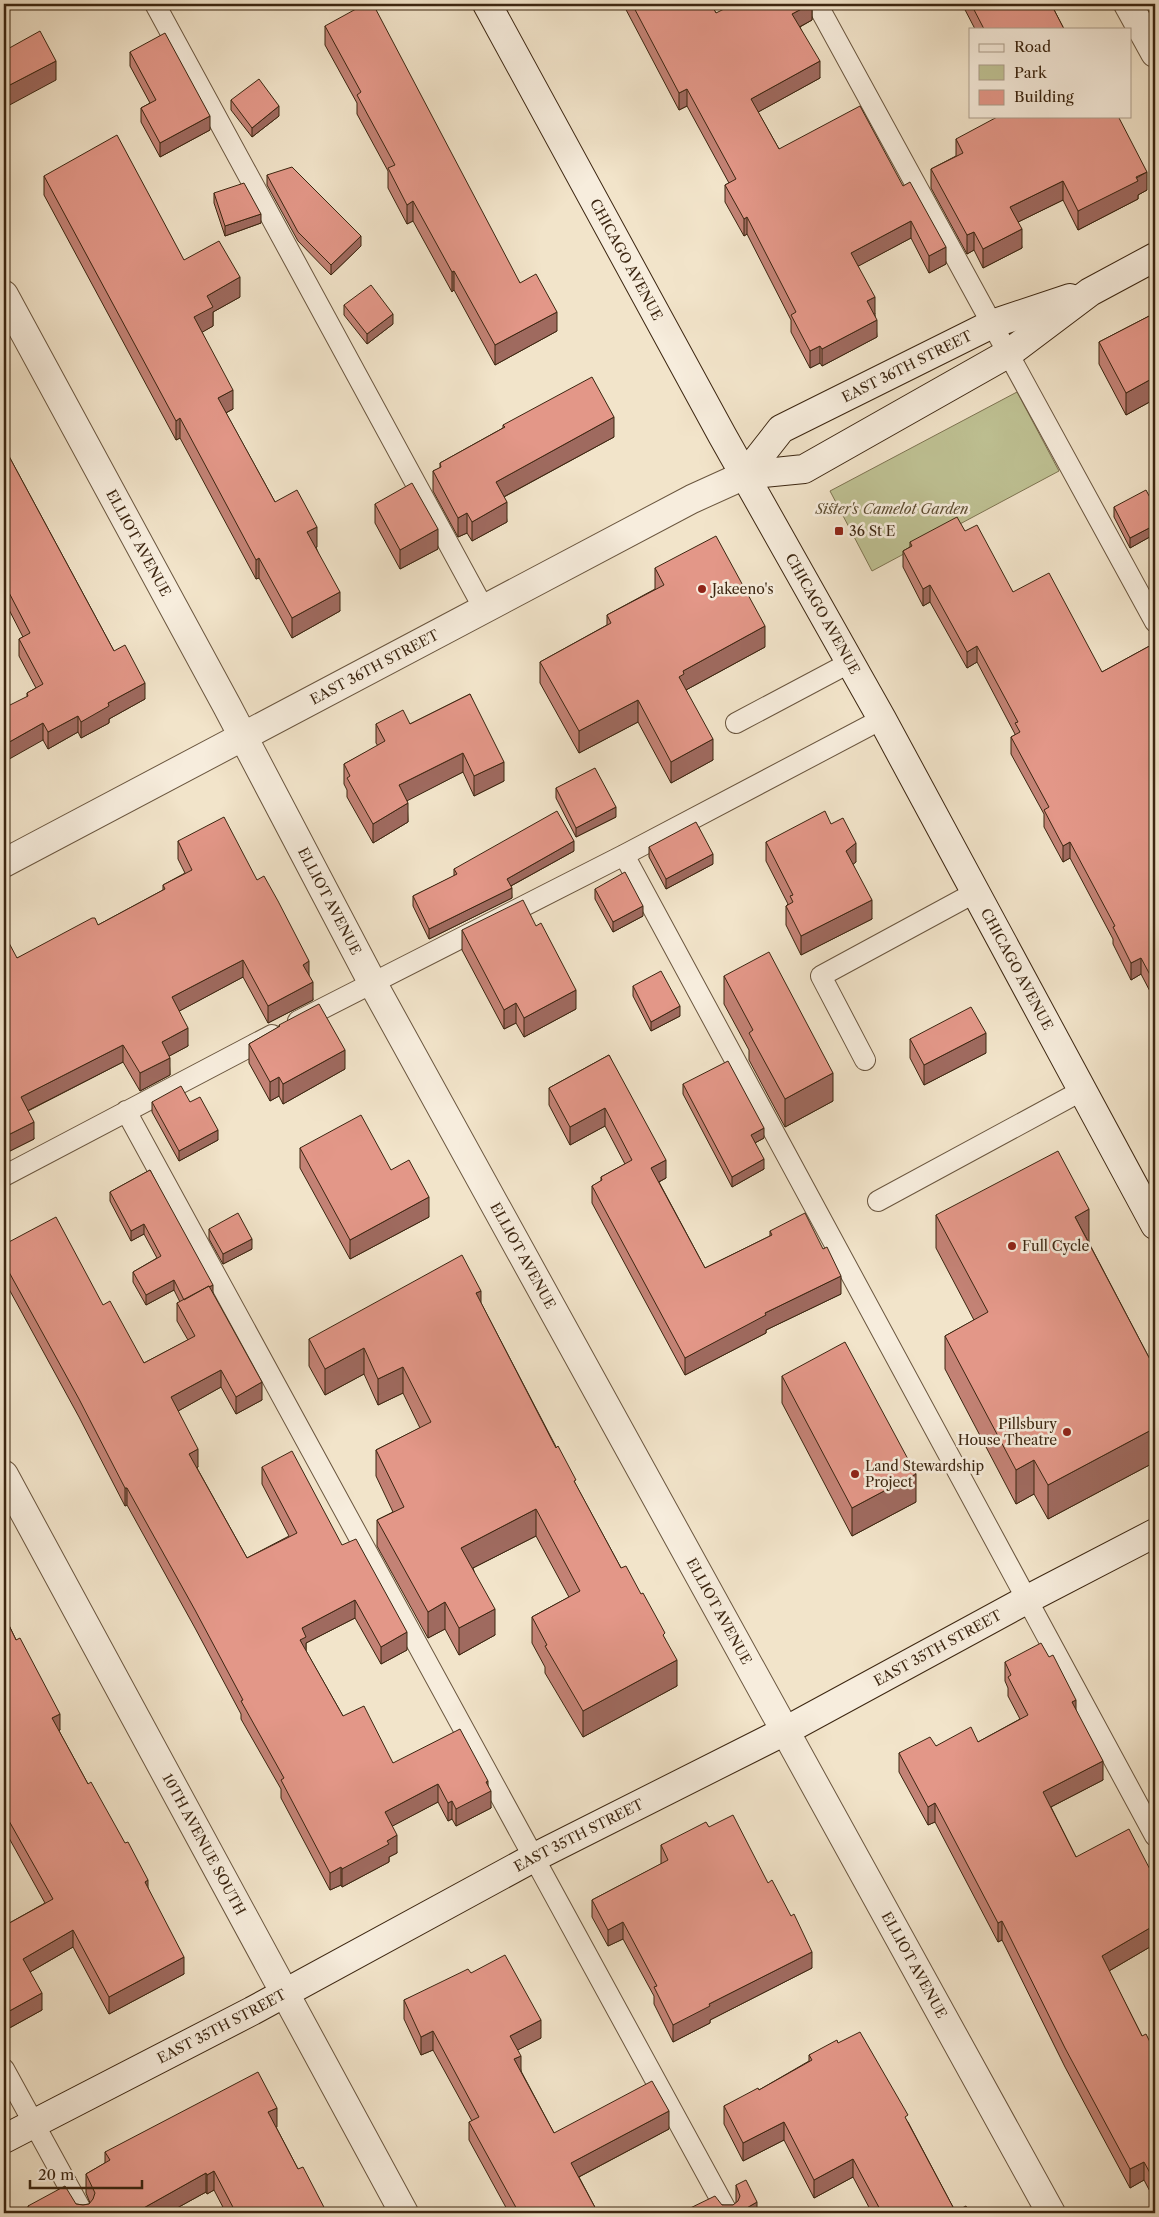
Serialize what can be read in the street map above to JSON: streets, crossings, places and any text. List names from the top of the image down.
{
  "streets": {
    "street": [
      "CHICAGO AVENUE",
      "EAST 36TH STREET",
      "ELLIOT AVENUE",
      "EAST 35TH STREET",
      "10TH AVENUE SOUTH"
    ]
  },
  "crossings": [
    ["CHICAGO AVENUE", "EAST 36TH STREET"],
    ["EAST 36TH STREET", "ELLIOT AVENUE"],
    ["ELLIOT AVENUE", "EAST 35TH STREET"],
    ["EAST 35TH STREET", "10TH AVENUE SOUTH"]
  ],
  "parks": ["Sister's Camelot Garden"],
  "places": {
    "transit": ["36 St E"],
    "other": [
      "Jakeeno's",
      "Full Cycle",
      "Pillsbury House Theatre",
      "Land Stewardship Project"
    ]
  },
  "legend": ["Road", "Park", "Building"],
  "scale_bar": "20 m"
}
